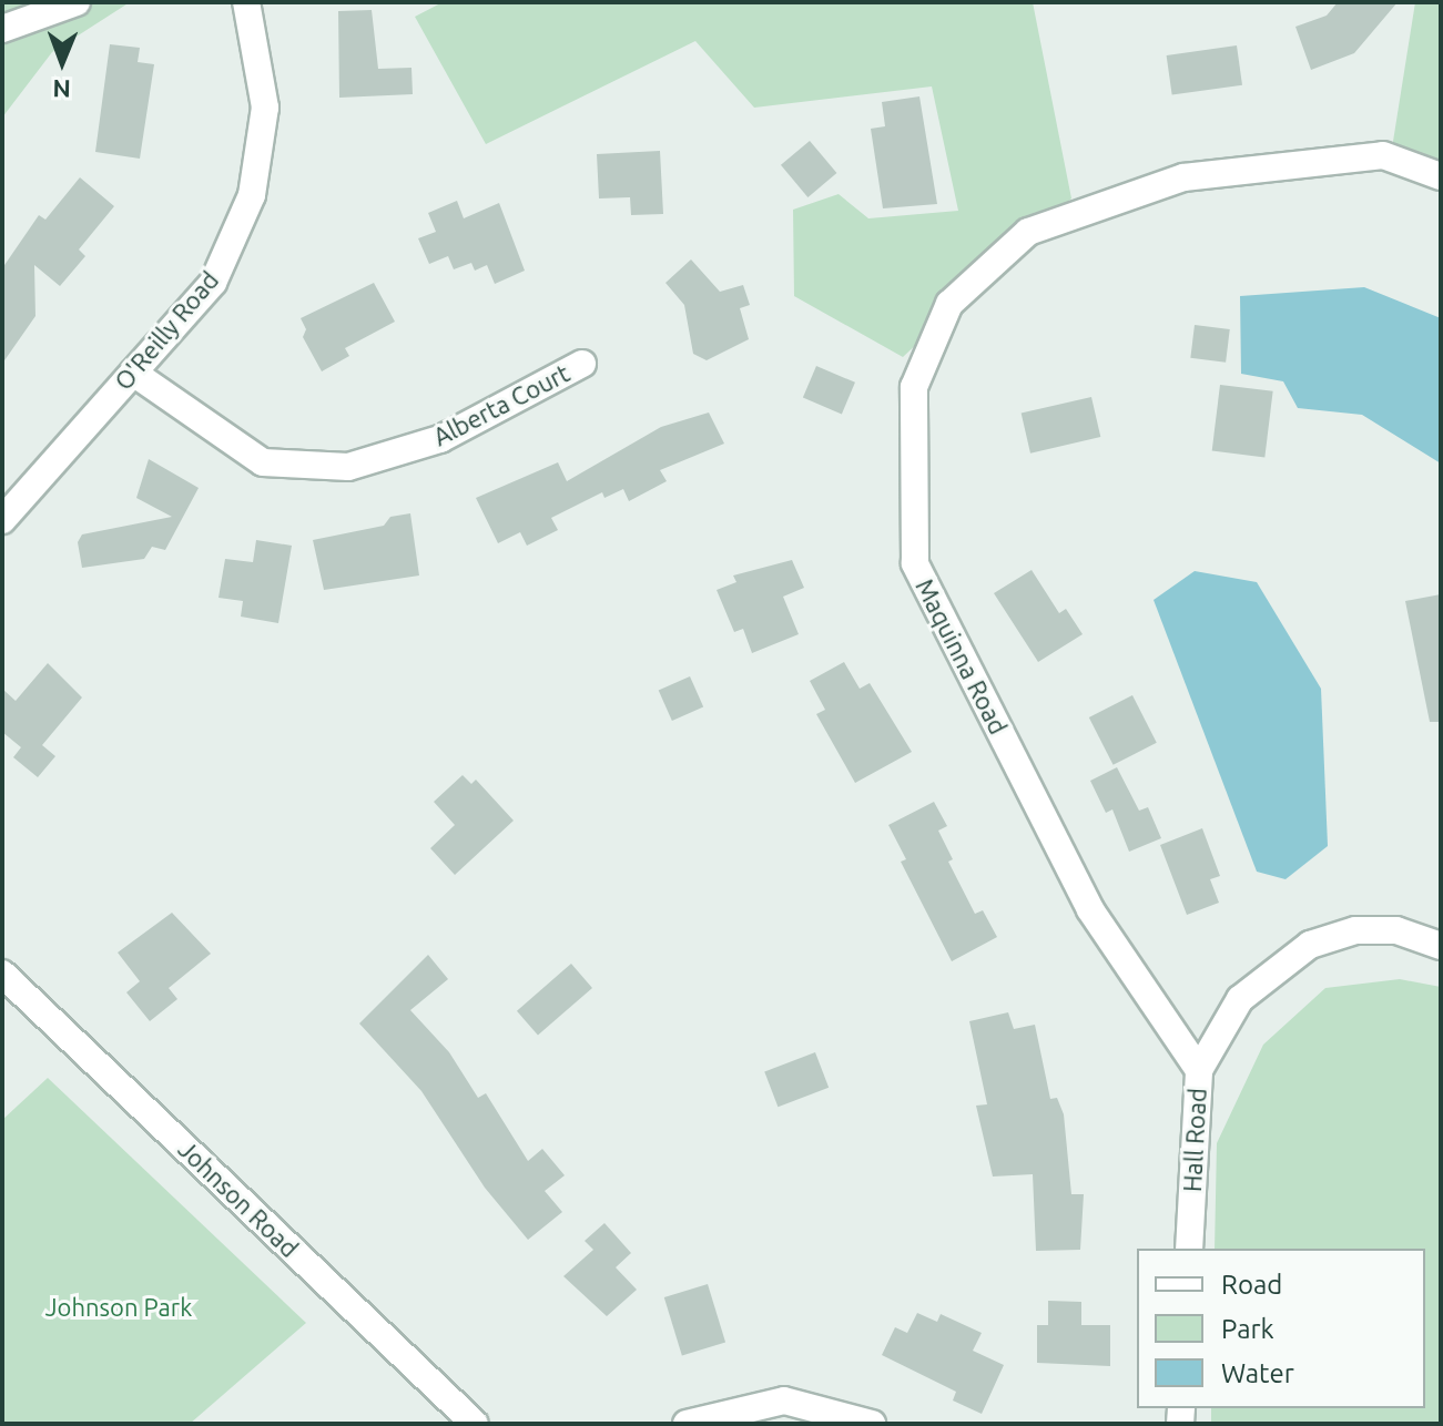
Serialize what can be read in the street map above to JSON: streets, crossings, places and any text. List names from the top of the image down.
{
  "streets": {
    "street": [
      "O'Reilly Road",
      "Alberta Court",
      "Maquinna Road",
      "Hall Road",
      "Johnson Road"
    ]
  },
  "crossings": [
    ["O'Reilly Road", "Alberta Court"],
    ["Maquinna Road", "Hall Road"]
  ],
  "parks": ["Johnson Park"],
  "legend": ["Road", "Park", "Water"],
  "north": "bottom"
}
